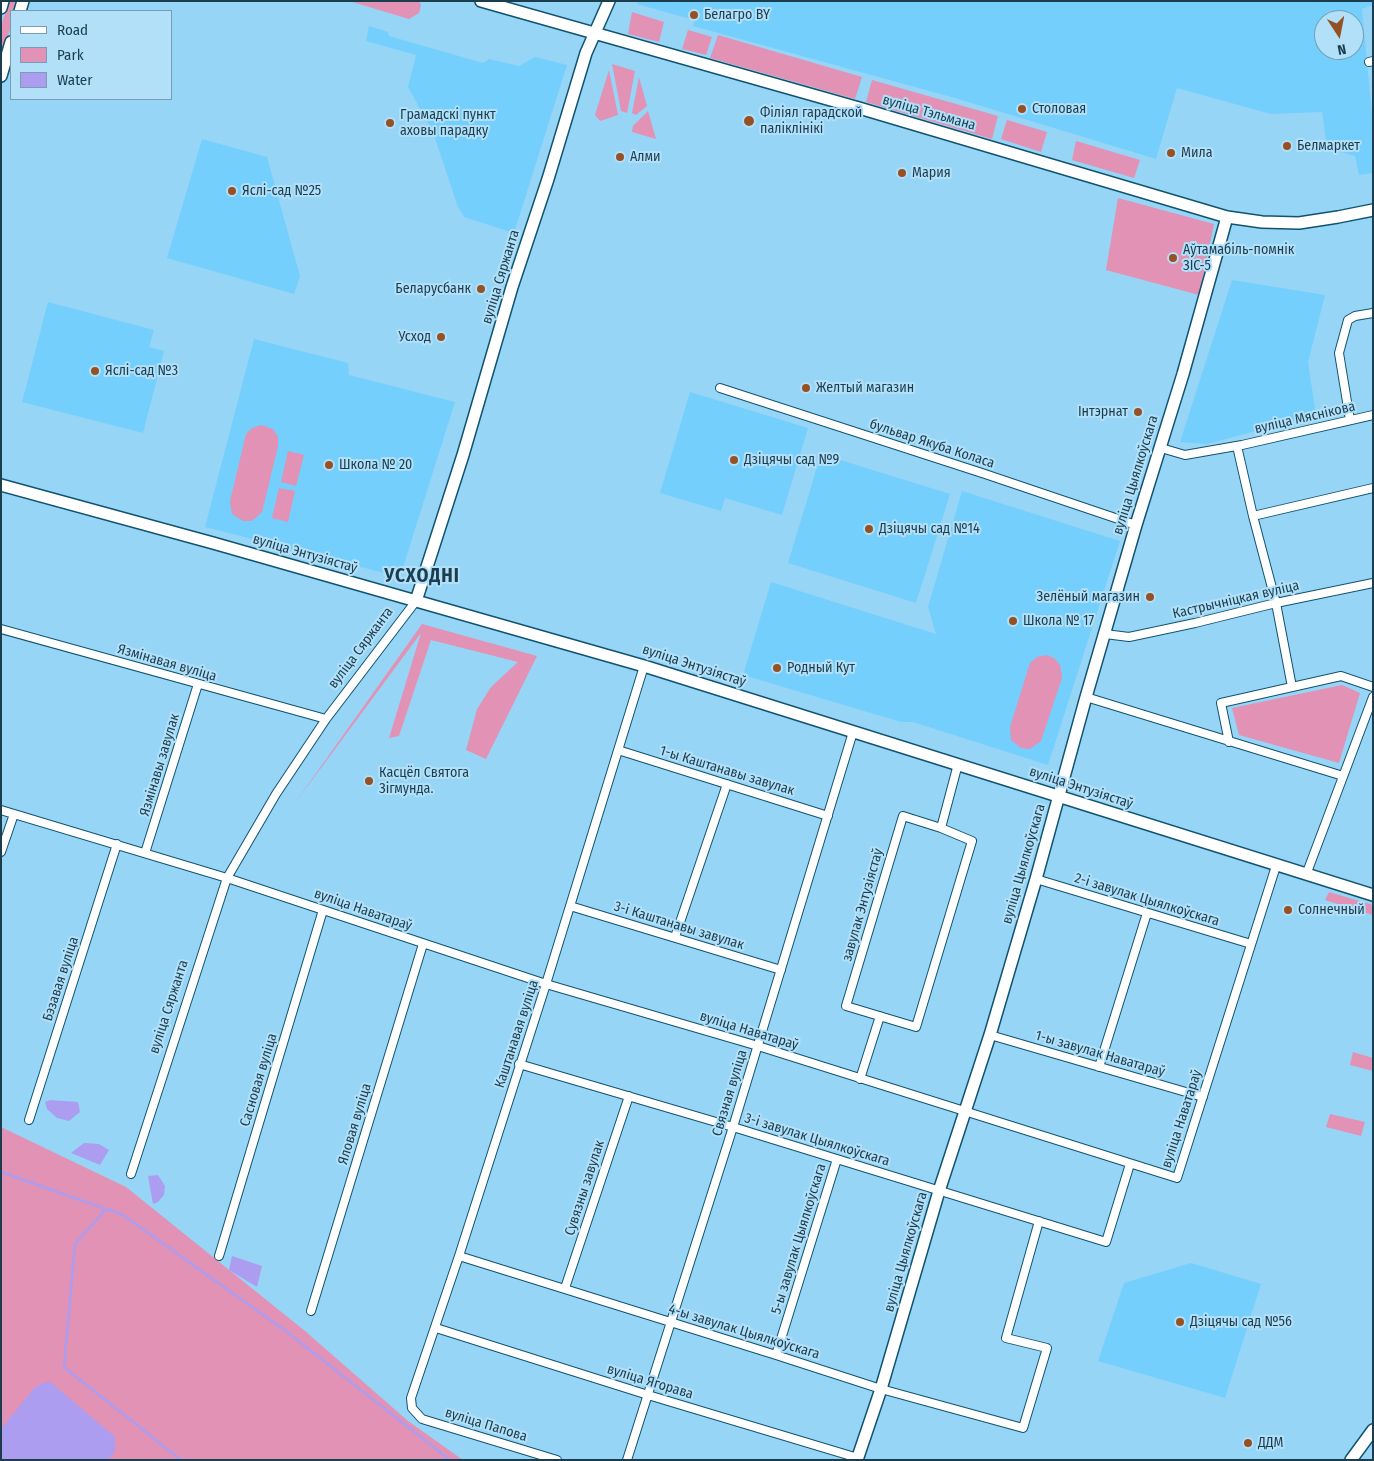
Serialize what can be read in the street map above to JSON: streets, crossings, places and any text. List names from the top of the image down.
{
  "streets": {
    "main road": [
      "вуліца Тэльмана",
      "вуліца Сяржанта",
      "вуліца Цыялкоўскага",
      "вуліца Энтузіястаў"
    ],
    "street": [
      "вуліца Мяснікова",
      "бульвар Якуба Коласа",
      "Кастрычніцкая вуліца",
      "Язмінавая вуліца",
      "Язмінавы завулак",
      "1-ы Каштанавы завулак",
      "2-і завулак Цыялкоўскага",
      "завулак Энтузіястаў",
      "вуліца Наватараў",
      "3-і Каштанавы завулак",
      "Бэзавая вуліца",
      "Каштанавая вуліца",
      "1-ы завулак Наватараў",
      "Сасновая вуліца",
      "Связная вуліца",
      "Яловая вуліца",
      "3-і завулак Цыялкоўскага",
      "Сувязны завулак",
      "5-ы завулак Цыялкоўскага",
      "4-ы завулак Цыялкоўскага",
      "вуліца Ягорава",
      "вуліца Папова"
    ]
  },
  "crossings": [
    ["вуліца Тэльмана", "вуліца Сяржанта"],
    ["вуліца Тэльмана", "вуліца Цыялкоўскага"],
    ["вуліца Сяржанта", "вуліца Энтузіястаў"],
    ["вуліца Сяржанта", "Язмінавая вуліца"],
    ["вуліца Сяржанта", "вуліца Наватараў"],
    ["вуліца Мяснікова", "вуліца Цыялкоўскага"],
    ["бульвар Якуба Коласа", "вуліца Цыялкоўскага"],
    ["вуліца Цыялкоўскага", "вуліца Энтузіястаў"],
    ["вуліца Цыялкоўскага", "Кастрычніцкая вуліца"],
    ["вуліца Цыялкоўскага", "2-і завулак Цыялкоўскага"],
    ["вуліца Цыялкоўскага", "вуліца Наватараў"],
    ["вуліца Цыялкоўскага", "1-ы завулак Наватараў"],
    ["вуліца Цыялкоўскага", "3-і завулак Цыялкоўскага"],
    ["вуліца Цыялкоўскага", "4-ы завулак Цыялкоўскага"],
    ["вуліца Цыялкоўскага", "вуліца Ягорава"],
    ["вуліца Энтузіястаў", "вуліца Наватараў"],
    ["вуліца Энтузіястаў", "Каштанавая вуліца"],
    ["вуліца Энтузіястаў", "Связная вуліца"],
    ["Язмінавая вуліца", "Язмінавы завулак"],
    ["Язмінавы завулак", "вуліца Наватараў"],
    ["1-ы Каштанавы завулак", "Каштанавая вуліца"],
    ["1-ы Каштанавы завулак", "Связная вуліца"],
    ["2-і завулак Цыялкоўскага", "вуліца Наватараў"],
    ["вуліца Наватараў", "Бэзавая вуліца"],
    ["вуліца Наватараў", "Каштанавая вуліца"],
    ["вуліца Наватараў", "1-ы завулак Наватараў"],
    ["вуліца Наватараў", "Сасновая вуліца"],
    ["вуліца Наватараў", "Связная вуліца"],
    ["вуліца Наватараў", "Яловая вуліца"],
    ["вуліца Наватараў", "3-і завулак Цыялкоўскага"],
    ["3-і Каштанавы завулак", "Каштанавая вуліца"],
    ["3-і Каштанавы завулак", "Связная вуліца"],
    ["Каштанавая вуліца", "3-і завулак Цыялкоўскага"],
    ["Каштанавая вуліца", "4-ы завулак Цыялкоўскага"],
    ["Каштанавая вуліца", "вуліца Ягорава"],
    ["Каштанавая вуліца", "вуліца Папова"],
    ["Связная вуліца", "3-і завулак Цыялкоўскага"],
    ["Связная вуліца", "4-ы завулак Цыялкоўскага"],
    ["Связная вуліца", "вуліца Ягорава"],
    ["3-і завулак Цыялкоўскага", "Сувязны завулак"],
    ["3-і завулак Цыялкоўскага", "5-ы завулак Цыялкоўскага"],
    ["3-і завулак Цыялкоўскага", "4-ы завулак Цыялкоўскага"],
    ["Сувязны завулак", "4-ы завулак Цыялкоўскага"],
    ["5-ы завулак Цыялкоўскага", "4-ы завулак Цыялкоўскага"]
  ],
  "districts": ["УСХОДНІ"],
  "places": [
    "Белагро BY",
    "Столовая",
    "Філіял гарадской паліклінікі",
    "Грамадскі пункт аховы парадку",
    "Белмаркет",
    "Мила",
    "Алми",
    "Мария",
    "Яслі-сад №25",
    "Аўтамабіль-помнік ЗІС-5",
    "Беларусбанк",
    "Усход",
    "Яслі-сад №3",
    "Желтый магазин",
    "Інтэрнат",
    "Дзіцячы сад №9",
    "Школа № 20",
    "Дзіцячы сад №14",
    "Зелёный магазин",
    "Школа № 17",
    "Родный Кут",
    "Касцёл Святога Зігмунда.",
    "Солнечный",
    "Дзіцячы сад №56",
    "ДДМ"
  ],
  "legend": ["Road", "Park", "Water"],
  "north": "bottom"
}
